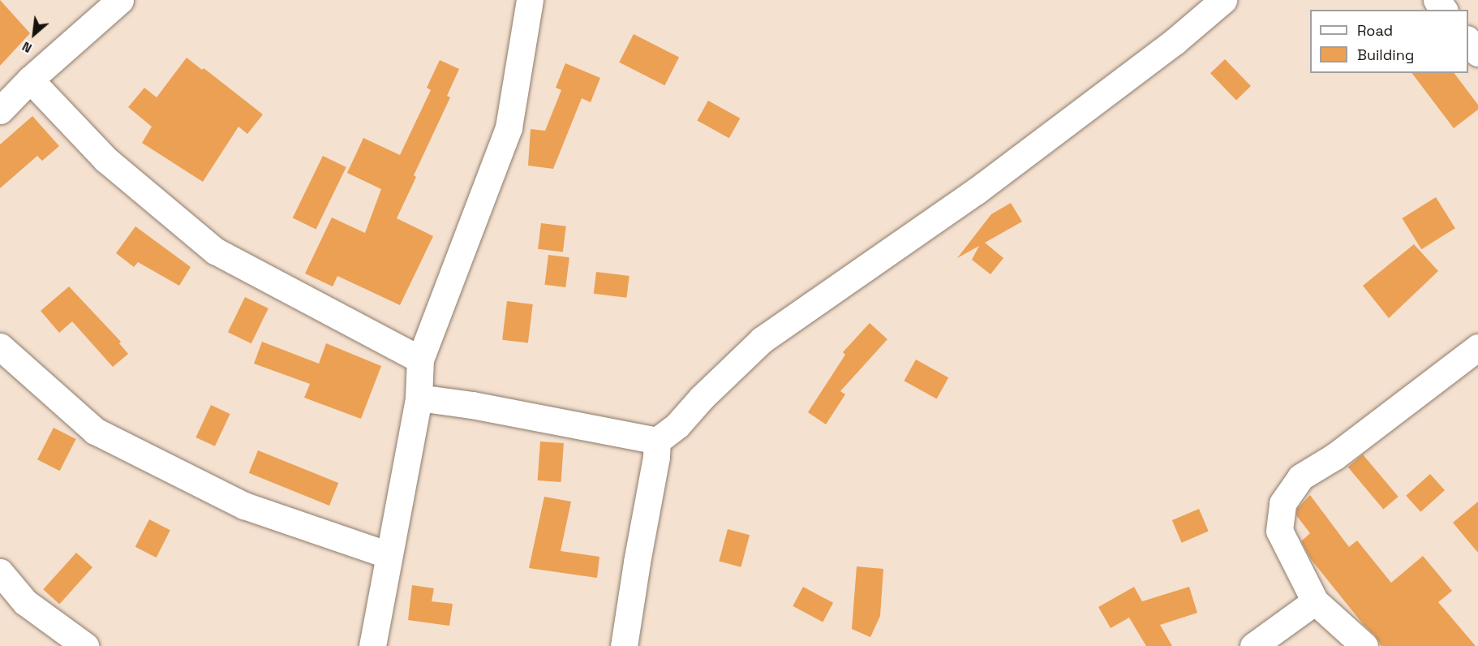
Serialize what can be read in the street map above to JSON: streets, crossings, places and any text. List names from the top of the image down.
{
  "legend": ["Road", "Building"],
  "north": "bottom left"
}
